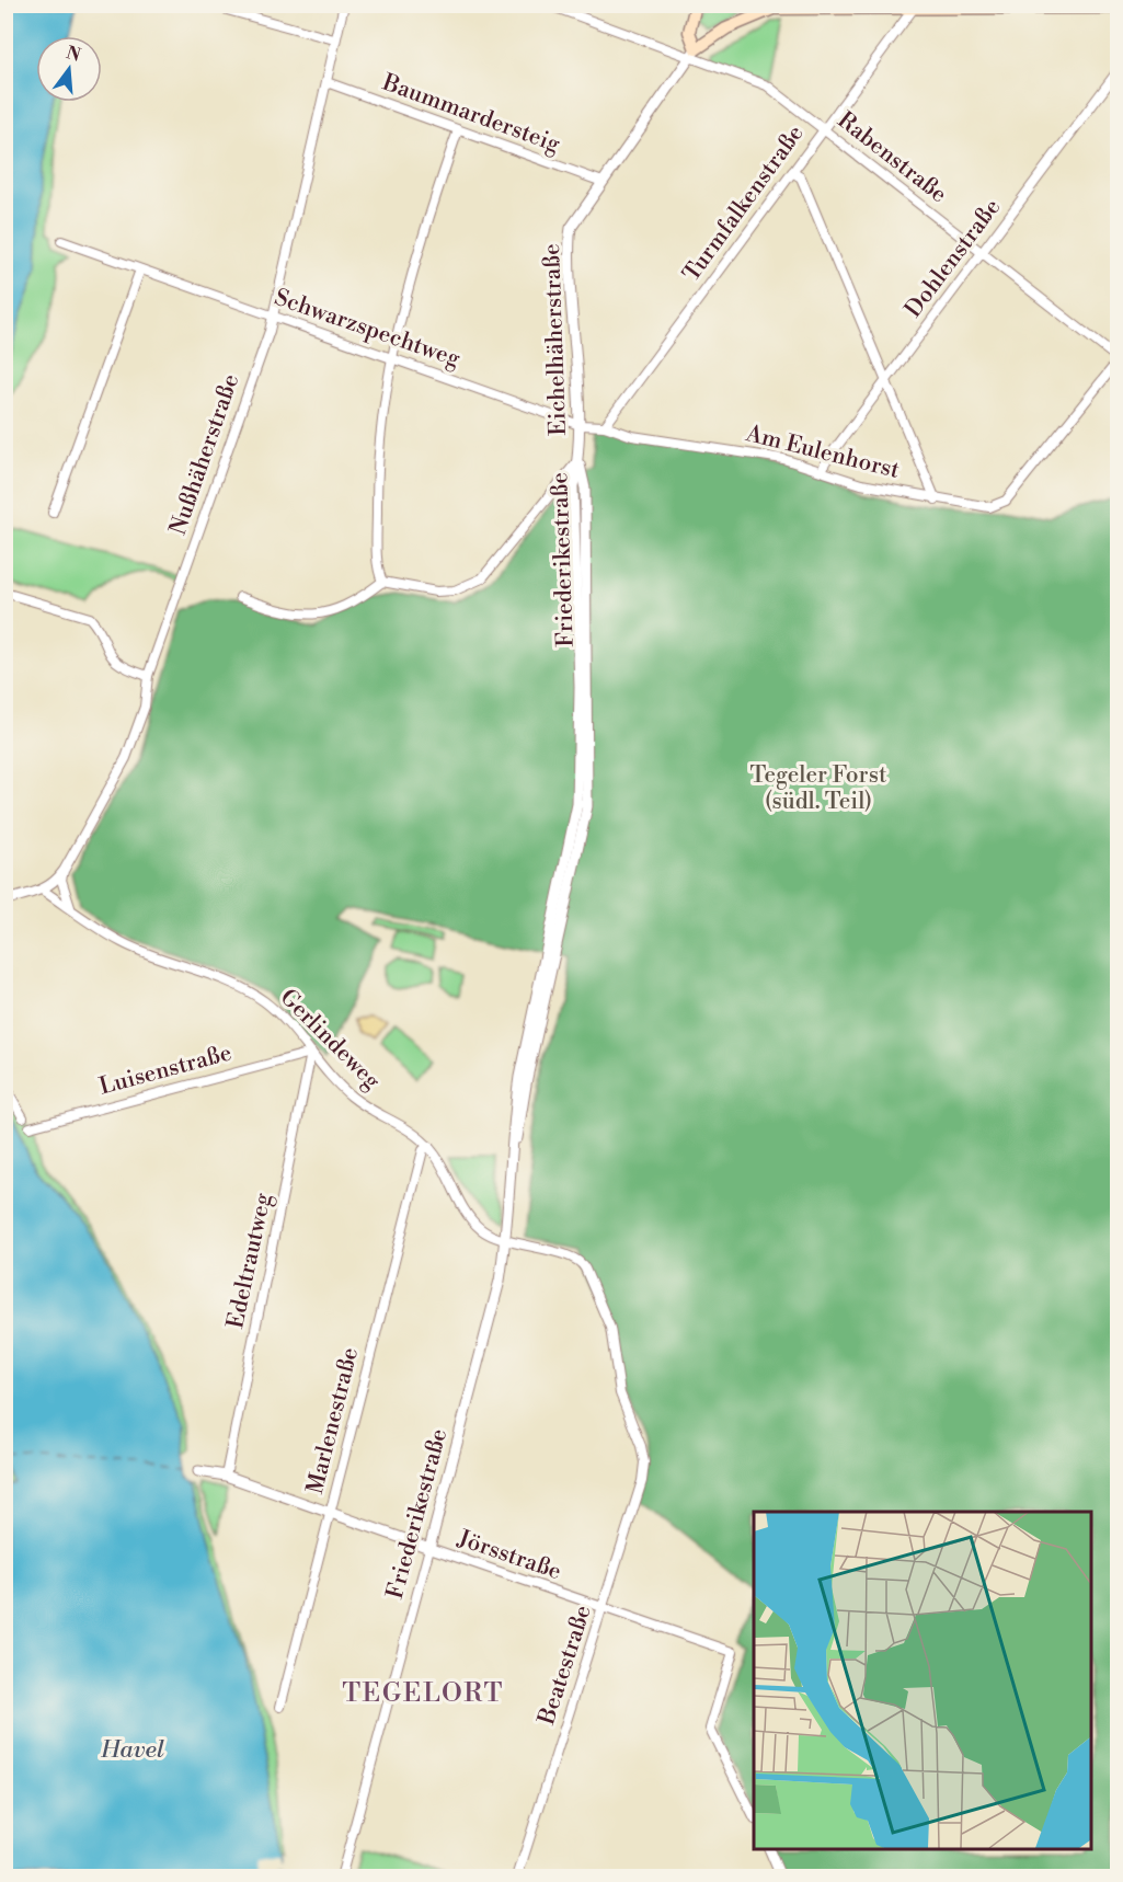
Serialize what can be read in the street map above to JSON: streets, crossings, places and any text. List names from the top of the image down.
{
  "streets": {
    "street": [
      "Baummardersteig",
      "Rabenstraße",
      "Turmfalkenstraße",
      "Dohlenstraße",
      "Schwarzspechtweg",
      "Eichelhäherstraße",
      "Am Eulenhorst",
      "Nußhäherstraße",
      "Friederikestraße",
      "Gerlindeweg",
      "Luisenstraße",
      "Edeltrautweg",
      "Marlenestraße",
      "Jörsstraße",
      "Beatestraße"
    ]
  },
  "crossings": [
    ["Baummardersteig", "Eichelhäherstraße"],
    ["Baummardersteig", "Nußhäherstraße"],
    ["Rabenstraße", "Turmfalkenstraße"],
    ["Rabenstraße", "Dohlenstraße"],
    ["Rabenstraße", "Eichelhäherstraße"],
    ["Rabenstraße", "Am Eulenhorst"],
    ["Turmfalkenstraße", "Am Eulenhorst"],
    ["Dohlenstraße", "Am Eulenhorst"],
    ["Schwarzspechtweg", "Eichelhäherstraße"],
    ["Schwarzspechtweg", "Am Eulenhorst"],
    ["Schwarzspechtweg", "Nußhäherstraße"],
    ["Eichelhäherstraße", "Am Eulenhorst"],
    ["Eichelhäherstraße", "Friederikestraße"],
    ["Nußhäherstraße", "Gerlindeweg"],
    ["Friederikestraße", "Gerlindeweg"],
    ["Friederikestraße", "Jörsstraße"],
    ["Gerlindeweg", "Luisenstraße"],
    ["Gerlindeweg", "Edeltrautweg"],
    ["Gerlindeweg", "Marlenestraße"],
    ["Gerlindeweg", "Beatestraße"],
    ["Luisenstraße", "Edeltrautweg"],
    ["Edeltrautweg", "Jörsstraße"],
    ["Marlenestraße", "Jörsstraße"],
    ["Jörsstraße", "Beatestraße"]
  ],
  "districts": ["TEGELORT"],
  "water": ["Havel"],
  "parks": ["Tegeler Forst (südl. Teil)"],
  "north": "top"
}
